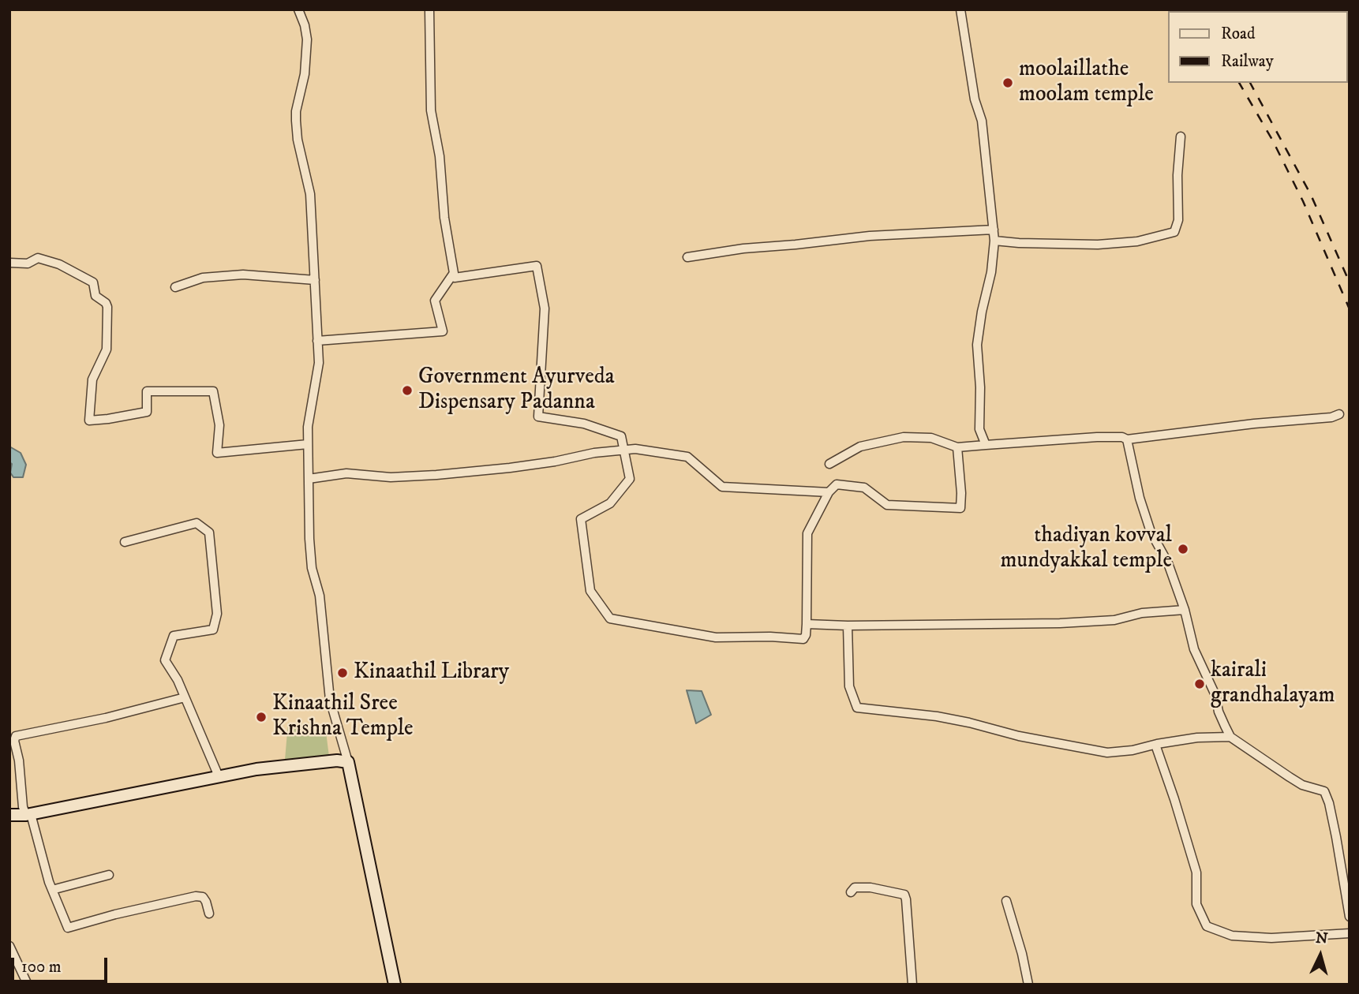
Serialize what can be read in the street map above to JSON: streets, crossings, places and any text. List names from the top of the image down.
{
  "places": [
    "moolaillathe moolam temple",
    "Government Ayurveda Dispensary Padanna",
    "thadiyan kovval mundyakkal temple",
    "Kinaathil Library",
    "kairali grandhalayam",
    "Kinaathil Sree Krishna Temple"
  ],
  "legend": ["Road", "Railway"],
  "scale_bar": "100 m",
  "north": "top"
}
